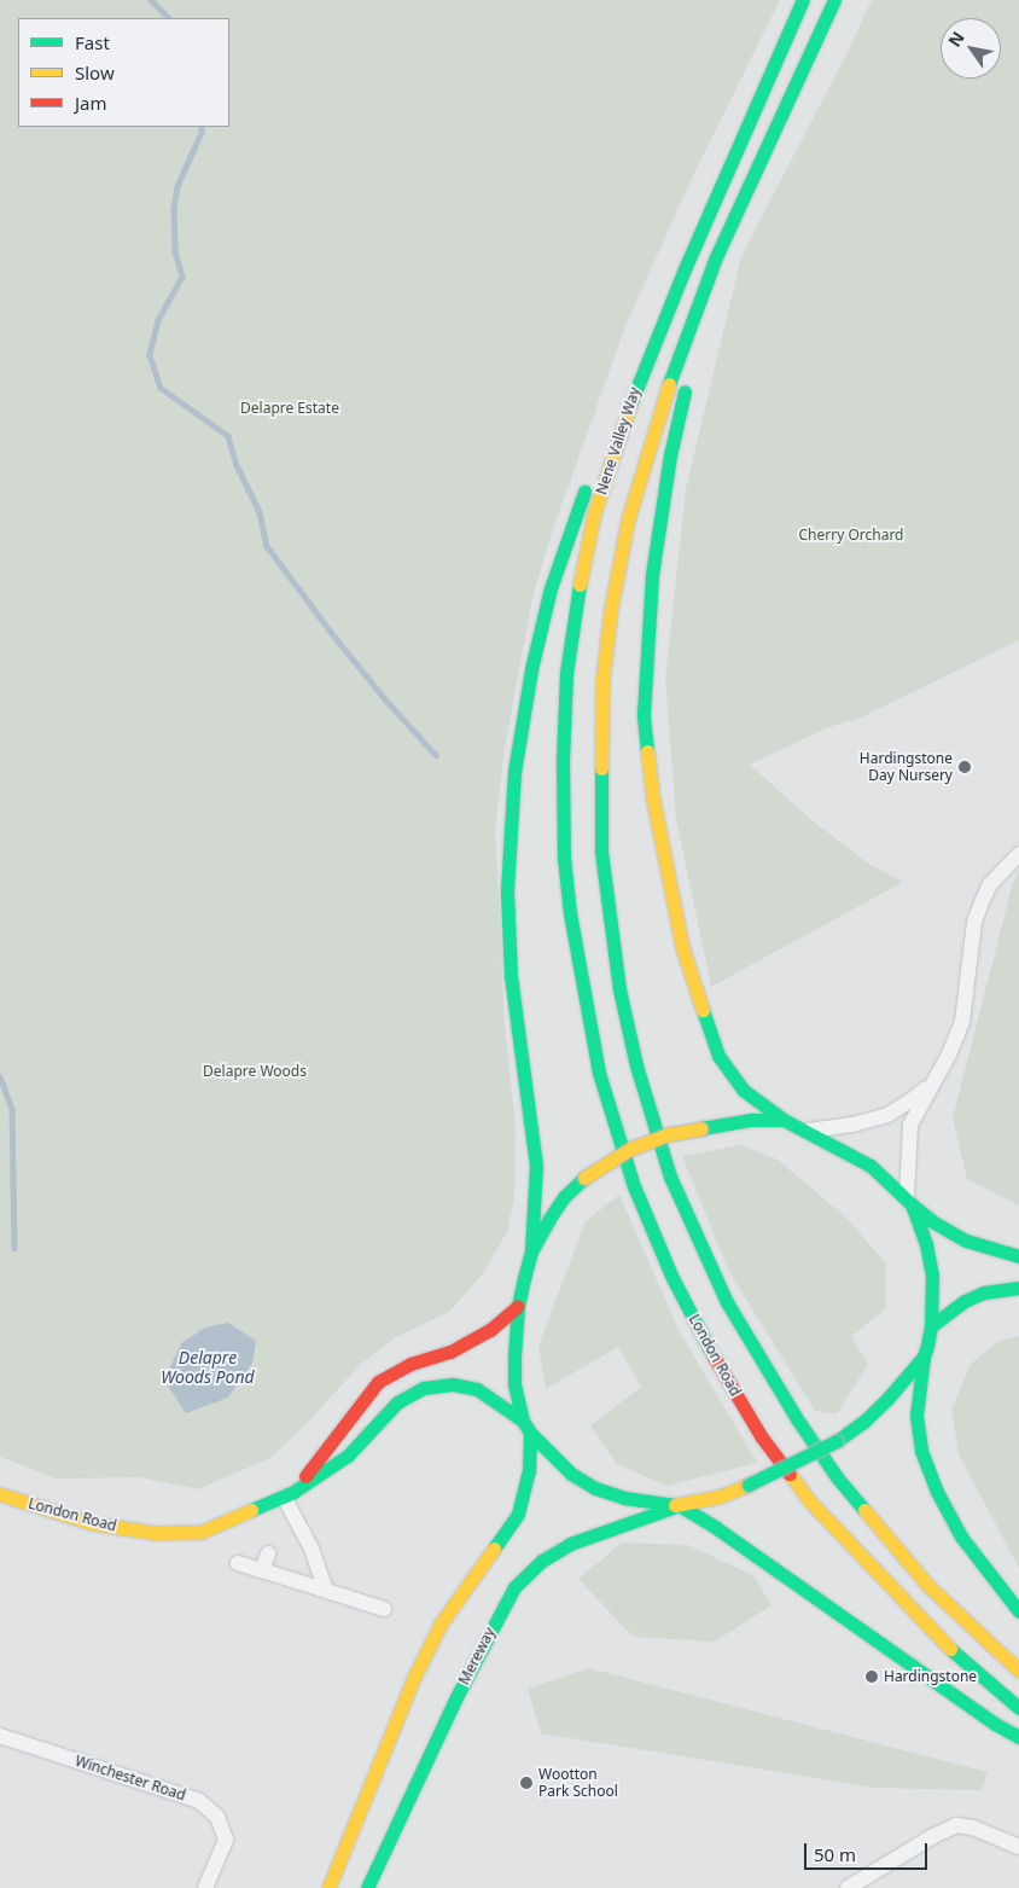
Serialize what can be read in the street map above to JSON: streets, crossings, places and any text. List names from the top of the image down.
{
  "streets": {
    "main road": ["Nene Valley Way", "London Road", "Mereway"],
    "street": ["Winchester Road"]
  },
  "crossings": [
    ["Nene Valley Way", "London Road"],
    ["London Road", "Mereway"]
  ],
  "water": ["Delapre Woods Pond"],
  "parks": ["Delapre Estate", "Cherry Orchard", "Delapre Woods"],
  "places": ["Hardingstone Day Nursery", "Hardingstone", "Wootton Park School"],
  "legend": ["Fast", "Slow", "Jam"],
  "scale_bar": "50 m",
  "north": "top left"
}
